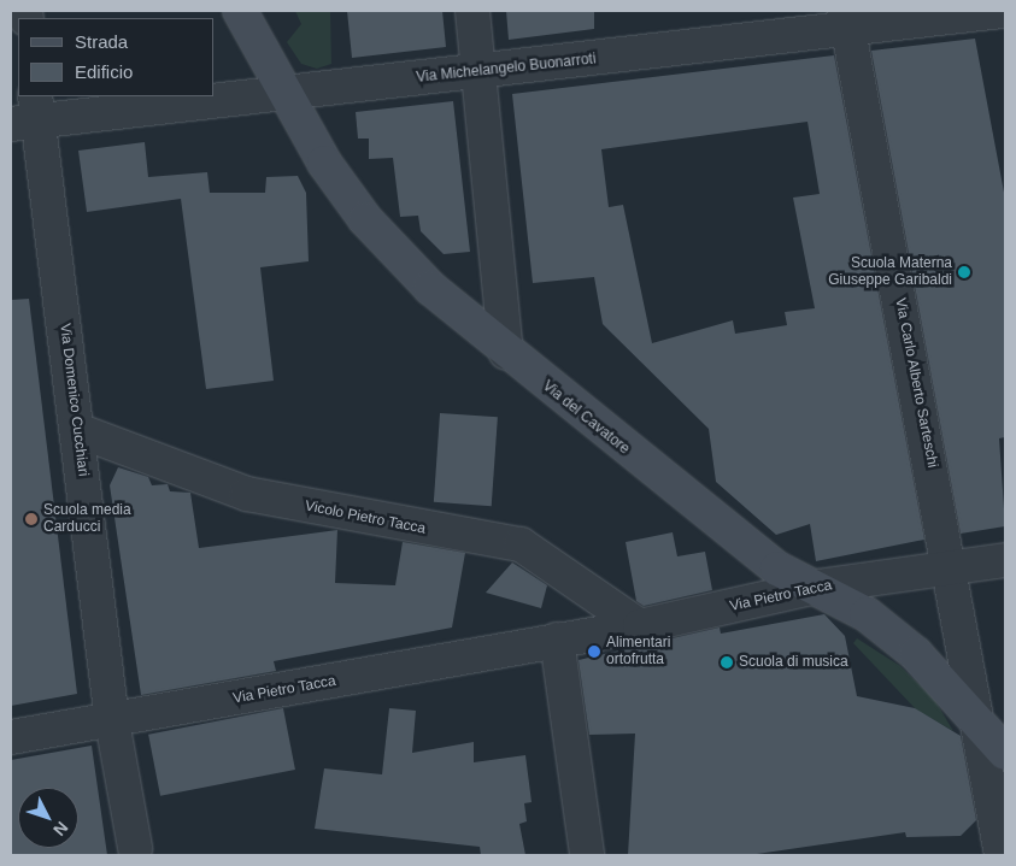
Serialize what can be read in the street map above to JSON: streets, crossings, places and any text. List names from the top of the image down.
{
  "streets": {
    "main road": ["Via del Cavatore"],
    "street": [
      "Via Michelangelo Buonarroti",
      "Via Carlo Alberto Sarteschi",
      "Via Domenico Cucchiari",
      "Vicolo Pietro Tacca",
      "Via Pietro Tacca"
    ]
  },
  "crossings": [
    ["Via Michelangelo Buonarroti", "Via Carlo Alberto Sarteschi"],
    ["Via Michelangelo Buonarroti", "Via Domenico Cucchiari"],
    ["Via Michelangelo Buonarroti", "Via del Cavatore"],
    ["Via Carlo Alberto Sarteschi", "Via del Cavatore"],
    ["Via Carlo Alberto Sarteschi", "Via Pietro Tacca"],
    ["Via Domenico Cucchiari", "Vicolo Pietro Tacca"],
    ["Via Domenico Cucchiari", "Via Pietro Tacca"],
    ["Via del Cavatore", "Via Pietro Tacca"],
    ["Vicolo Pietro Tacca", "Via Pietro Tacca"]
  ],
  "places": [
    "Scuola Materna Giuseppe Garibaldi",
    "Scuola media Carducci",
    "Alimentari ortofrutta",
    "Scuola di musica"
  ],
  "legend": ["Strada", "Edificio"],
  "north": "bottom right"
}
